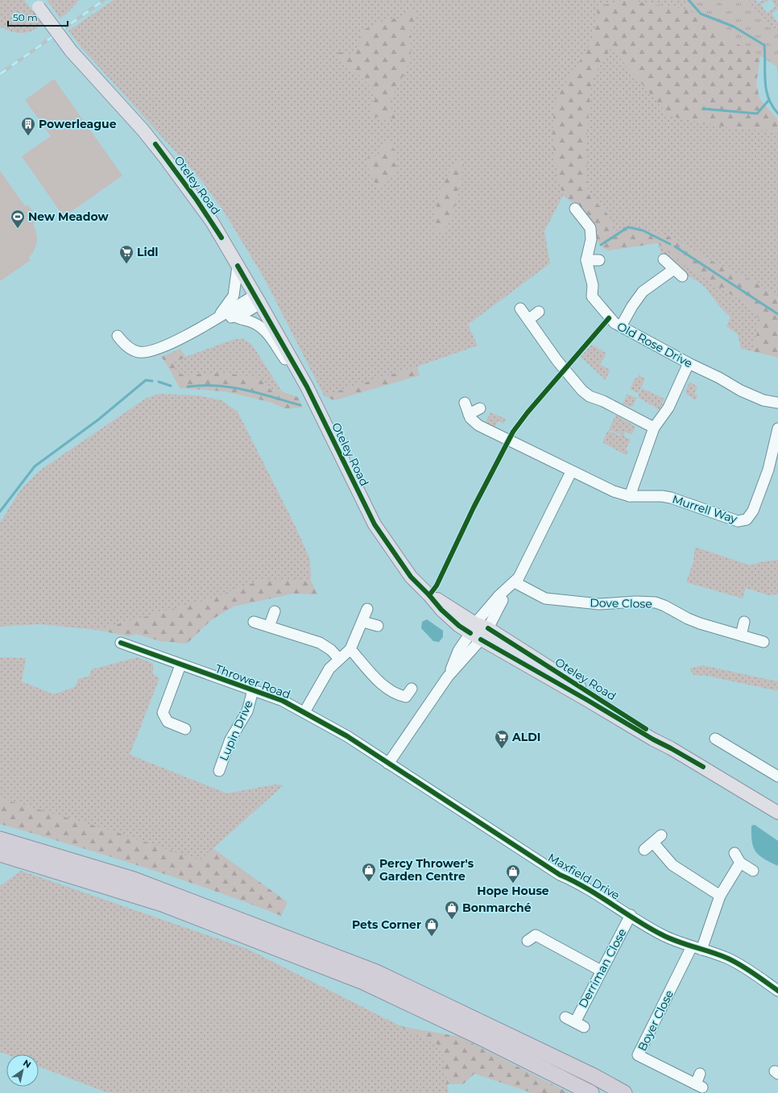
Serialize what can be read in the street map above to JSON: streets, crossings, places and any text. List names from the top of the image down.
{
  "streets": {
    "main road": ["Oteley Road"],
    "street": [
      "Old Rose Drive",
      "Murrell Way",
      "Dove Close",
      "Thrower Road",
      "Lupin Drive",
      "Maxfield Drive",
      "Derriman Close",
      "Boyer Close"
    ]
  },
  "crossings": [
    ["Thrower Road", "Lupin Drive"],
    ["Thrower Road", "Maxfield Drive"],
    ["Maxfield Drive", "Derriman Close"],
    ["Maxfield Drive", "Boyer Close"]
  ],
  "places": {
    "building": ["Powerleague"],
    "sports": ["New Meadow"],
    "supermarket": ["Lidl", "ALDI"],
    "shop": [
      "Percy Thrower's Garden Centre",
      "Hope House",
      "Bonmarché",
      "Pets Corner"
    ]
  },
  "scale_bar": "50 m",
  "north": "top right"
}
